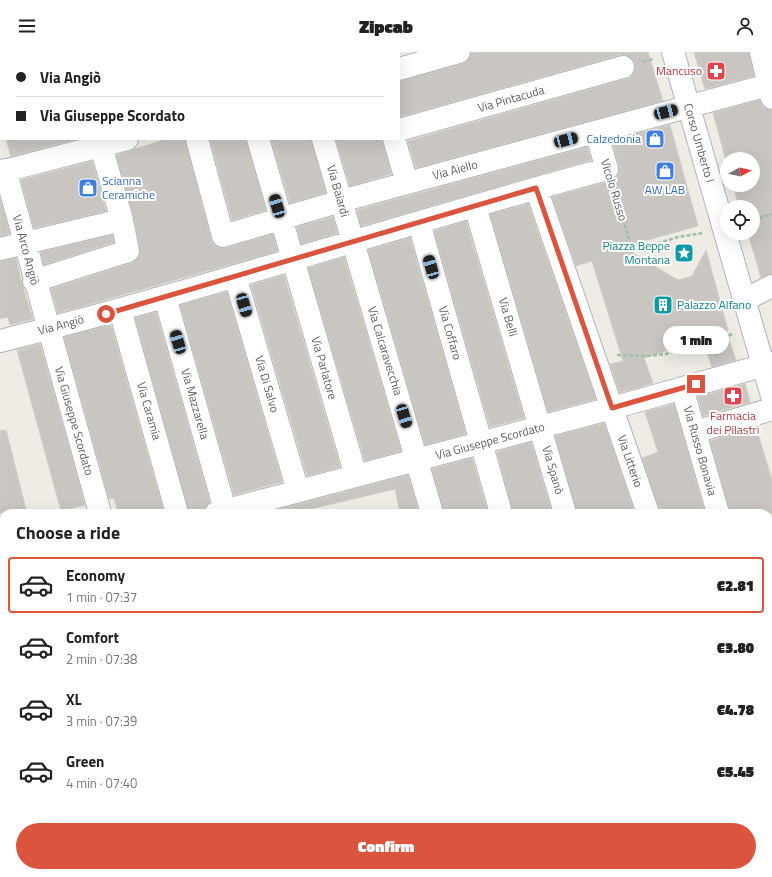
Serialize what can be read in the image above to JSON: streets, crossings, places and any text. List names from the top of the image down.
{
  "streets": {
    "street": [
      "Via Pintacuda",
      "Corso Umberto I",
      "Via Aiello",
      "Vicolo Russo",
      "Via Baiardi",
      "Via Arco Angiò",
      "Via Belli",
      "Via Angiò",
      "Via Coffaro",
      "Via Calcaravecchia",
      "Via Parlatore",
      "Via Di Salvo",
      "Via Mazzarella",
      "Via Caramia",
      "Via Giuseppe Scordato",
      "Via Russo Bonavia",
      "Via Litterio",
      "Via Spanò"
    ]
  },
  "crossings": [
    ["Corso Umberto I", "Via Aiello"],
    ["Corso Umberto I", "Via Giuseppe Scordato"],
    ["Via Aiello", "Vicolo Russo"],
    ["Via Aiello", "Via Baiardi"],
    ["Via Aiello", "Via Parlatore"],
    ["Vicolo Russo", "Via Angiò"],
    ["Via Baiardi", "Via Angiò"],
    ["Via Baiardi", "Via Calcaravecchia"],
    ["Via Arco Angiò", "Via Angiò"],
    ["Via Arco Angiò", "Via Giuseppe Scordato"],
    ["Via Belli", "Via Angiò"],
    ["Via Belli", "Via Giuseppe Scordato"],
    ["Via Belli", "Via Spanò"],
    ["Via Angiò", "Via Coffaro"],
    ["Via Angiò", "Via Calcaravecchia"],
    ["Via Angiò", "Via Parlatore"],
    ["Via Angiò", "Via Di Salvo"],
    ["Via Angiò", "Via Mazzarella"],
    ["Via Angiò", "Via Caramia"],
    ["Via Angiò", "Via Giuseppe Scordato"],
    ["Via Angiò", "Via Litterio"],
    ["Via Coffaro", "Via Giuseppe Scordato"],
    ["Via Calcaravecchia", "Via Giuseppe Scordato"],
    ["Via Parlatore", "Via Giuseppe Scordato"],
    ["Via Di Salvo", "Via Giuseppe Scordato"],
    ["Via Giuseppe Scordato", "Via Russo Bonavia"],
    ["Via Giuseppe Scordato", "Via Litterio"],
    ["Via Giuseppe Scordato", "Via Spanò"]
  ],
  "places": {
    "pharmacy": ["Mancuso", "Farmacia dei Pilastri"],
    "shop": ["Calzedonia", "AW LAB", "Scianna Ceramiche"],
    "place": ["Piazza Beppe Montana"],
    "building": ["Palazzo Alfano"]
  },
  "north": "right",
  "page": {
    "header": "Zipcab",
    "banner": ["Via Angiò", "Via Giuseppe Scordato"],
    "bubble": "1 min",
    "heading": "Choose a ride",
    "list": [
      {
        "name": "Economy",
        "note": "1 min · 07:37",
        "value": "€2.81"
      },
      {
        "name": "Comfort",
        "note": "2 min · 07:38",
        "value": "€3.80"
      },
      {
        "name": "XL",
        "note": "3 min · 07:39",
        "value": "€4.78"
      },
      {
        "name": "Green",
        "note": "4 min · 07:40",
        "value": "€5.45"
      }
    ],
    "buttons": "Confirm"
  }
}
